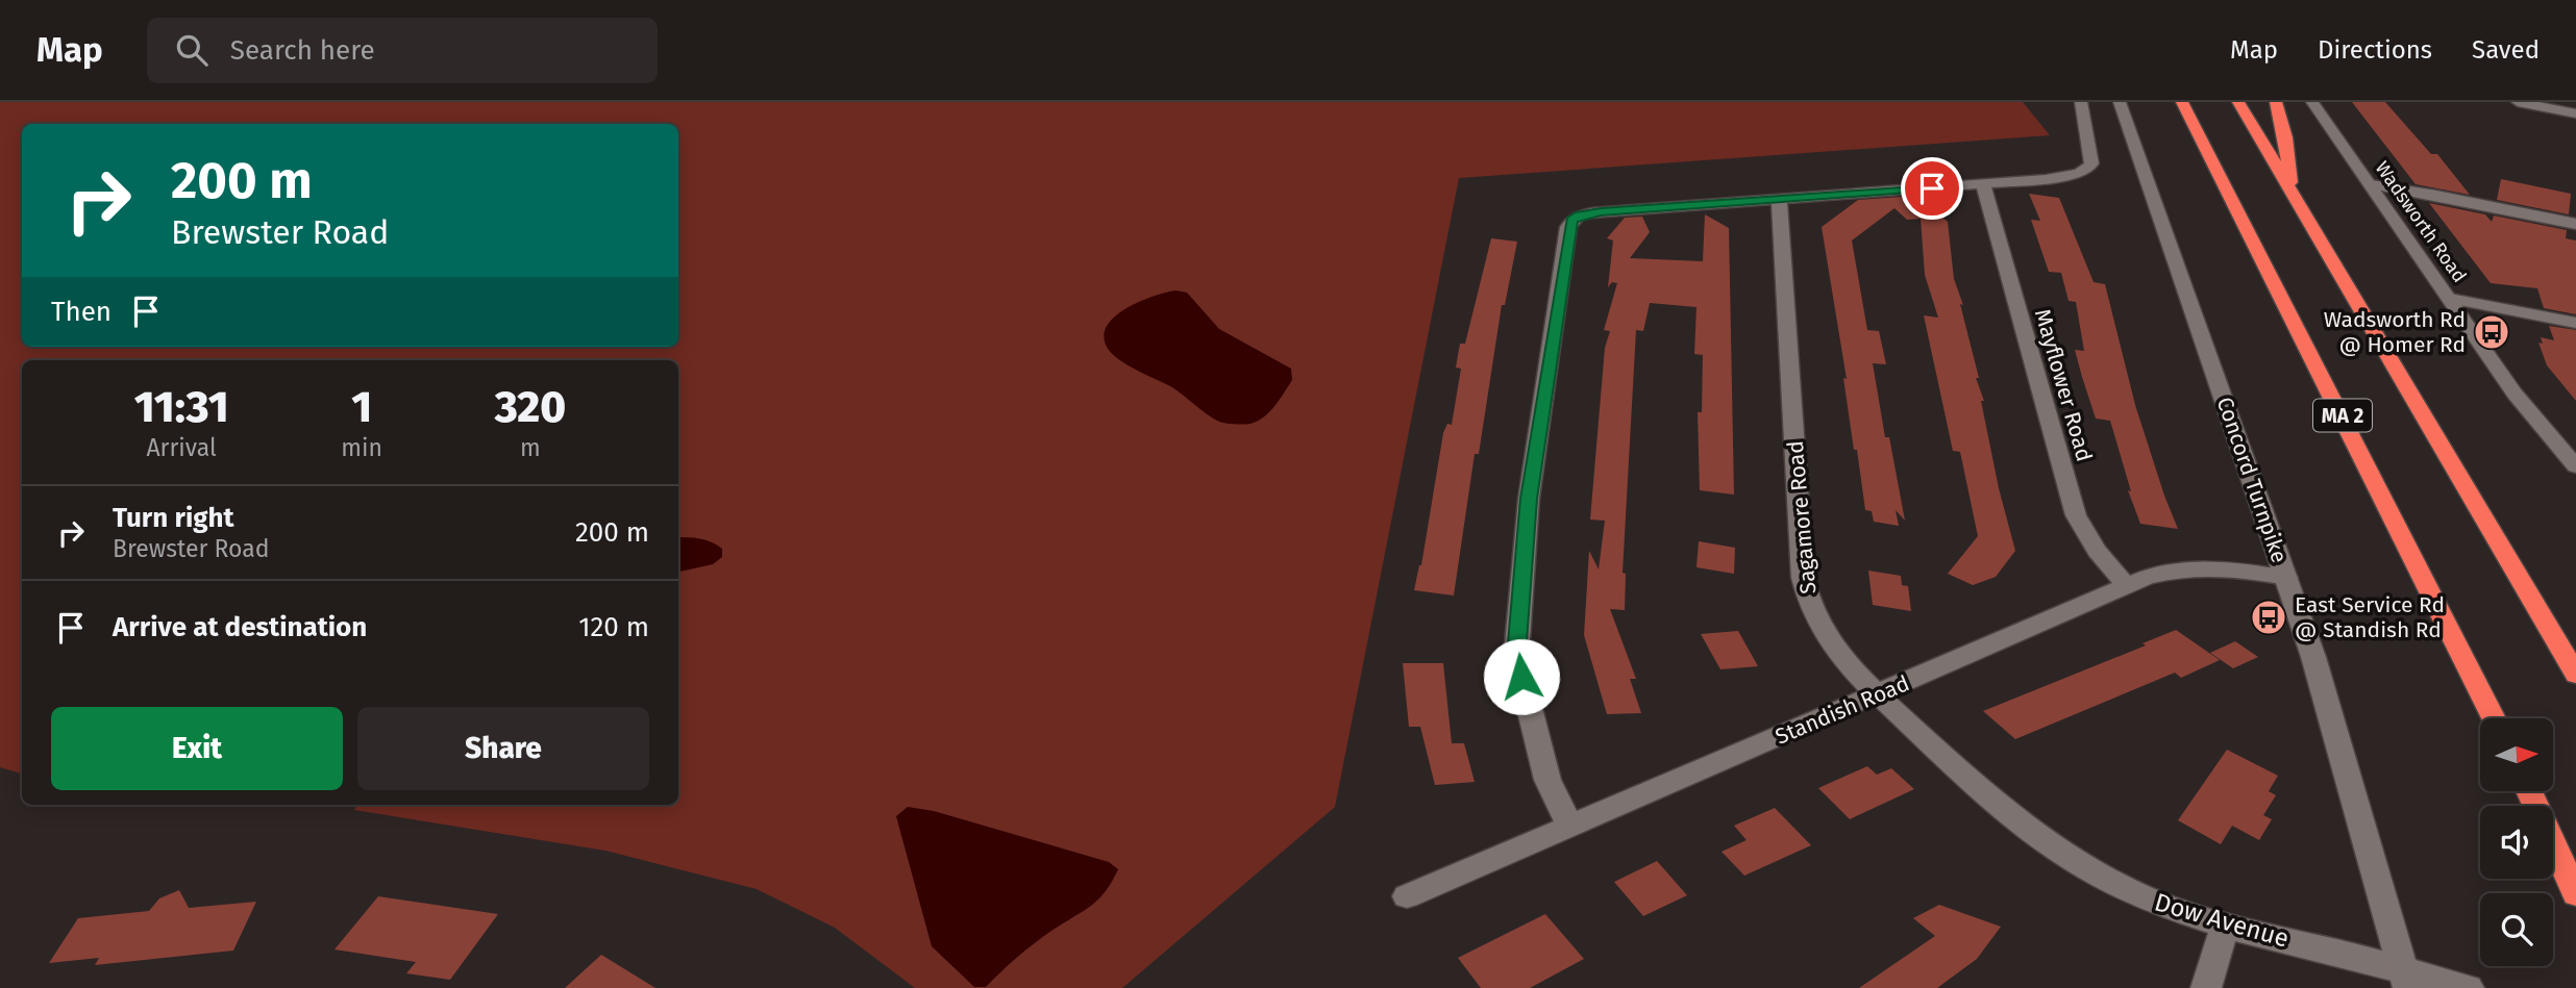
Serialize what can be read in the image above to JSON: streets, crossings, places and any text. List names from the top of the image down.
{
  "streets": {
    "highway": ["MA 2"],
    "street": [
      "Wadsworth Road",
      "Mayflower Road",
      "Concord Turnpike",
      "Sagamore Road",
      "Standish Road",
      "Dow Avenue"
    ]
  },
  "crossings": [
    ["Mayflower Road", "Standish Road"],
    ["Concord Turnpike", "Standish Road"],
    ["Concord Turnpike", "Dow Avenue"],
    ["Sagamore Road", "Standish Road"],
    ["Sagamore Road", "Dow Avenue"]
  ],
  "places": {
    "bus stop": ["Wadsworth Rd @ Homer Rd", "East Service Rd @ Standish Rd"]
  },
  "north": "right",
  "page": {
    "header": "Map",
    "search": "Search here",
    "nav": ["Map", "Directions", "Saved"],
    "turn": ["200 m", "Brewster Road"],
    "then": "Then",
    "eta": [
      "11:31",
      "Arrival",
      "1",
      "min",
      "320",
      "m"
    ],
    "list": [
      {
        "name": "Turn right",
        "note": "Brewster Road",
        "value": "200 m"
      },
      {
        "name": "Arrive at destination",
        "value": "120 m"
      }
    ],
    "buttons": ["Exit", "Share"]
  }
}
